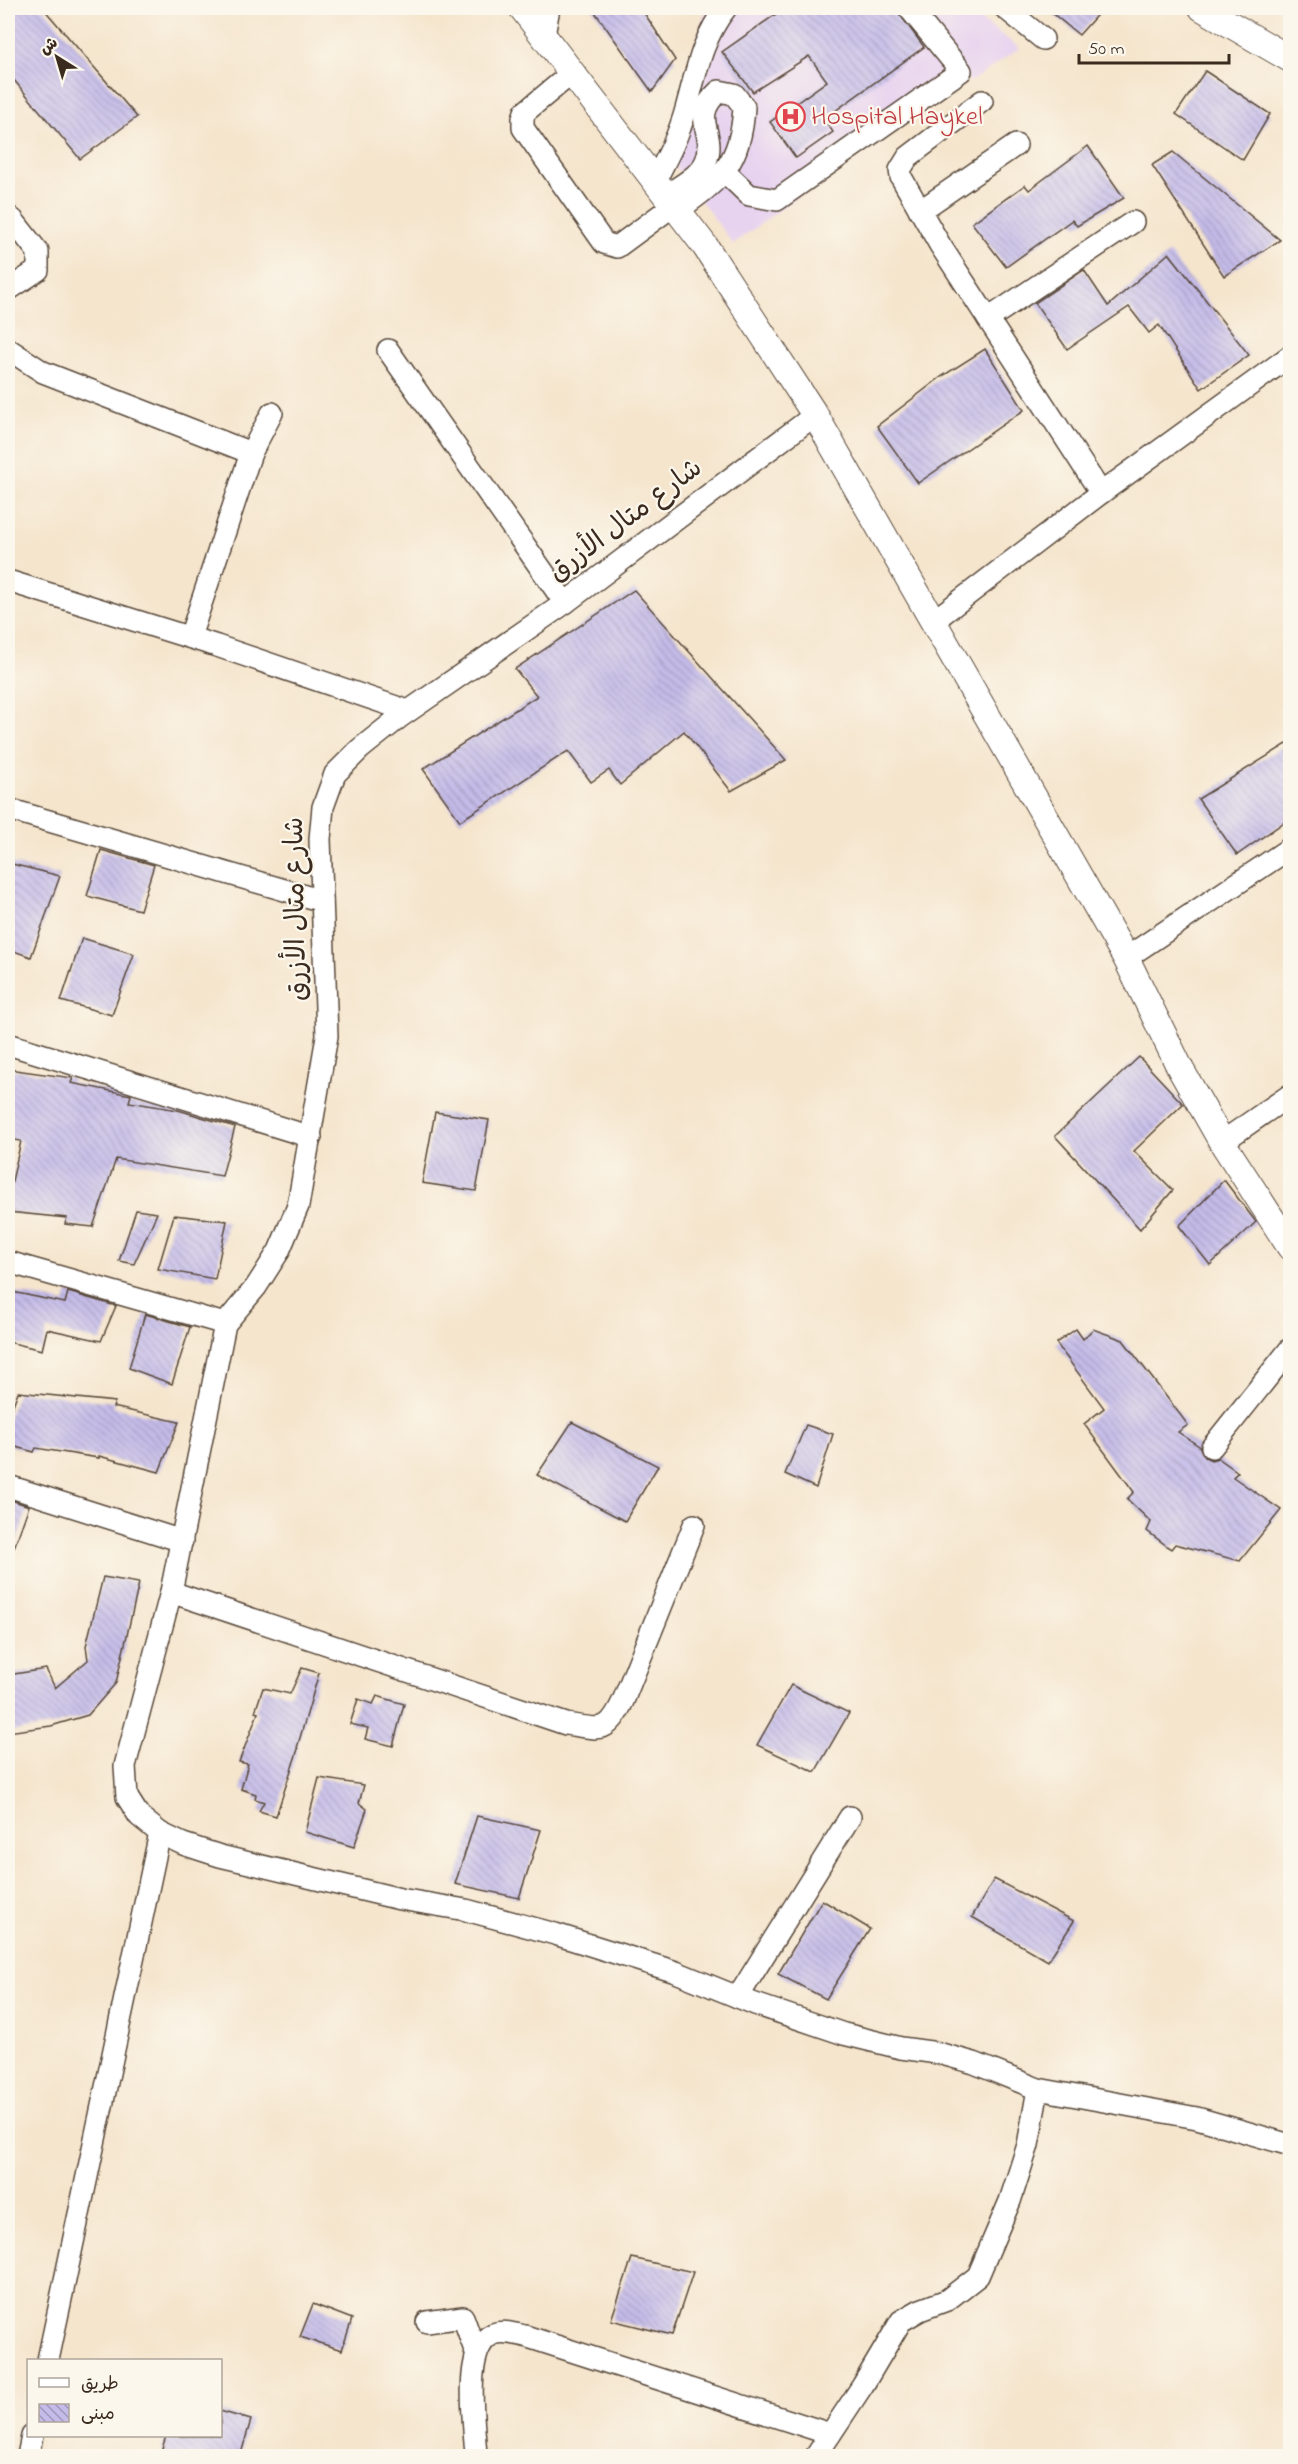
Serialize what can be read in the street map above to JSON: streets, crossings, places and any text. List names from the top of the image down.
{
  "streets": {
    "street": ["شارع متال الأزرق"]
  },
  "places": {
    "hospital": ["Hospital Haykel"]
  },
  "legend": ["طريق", "مبنى"],
  "scale_bar": "50 m",
  "north": "top left"
}
